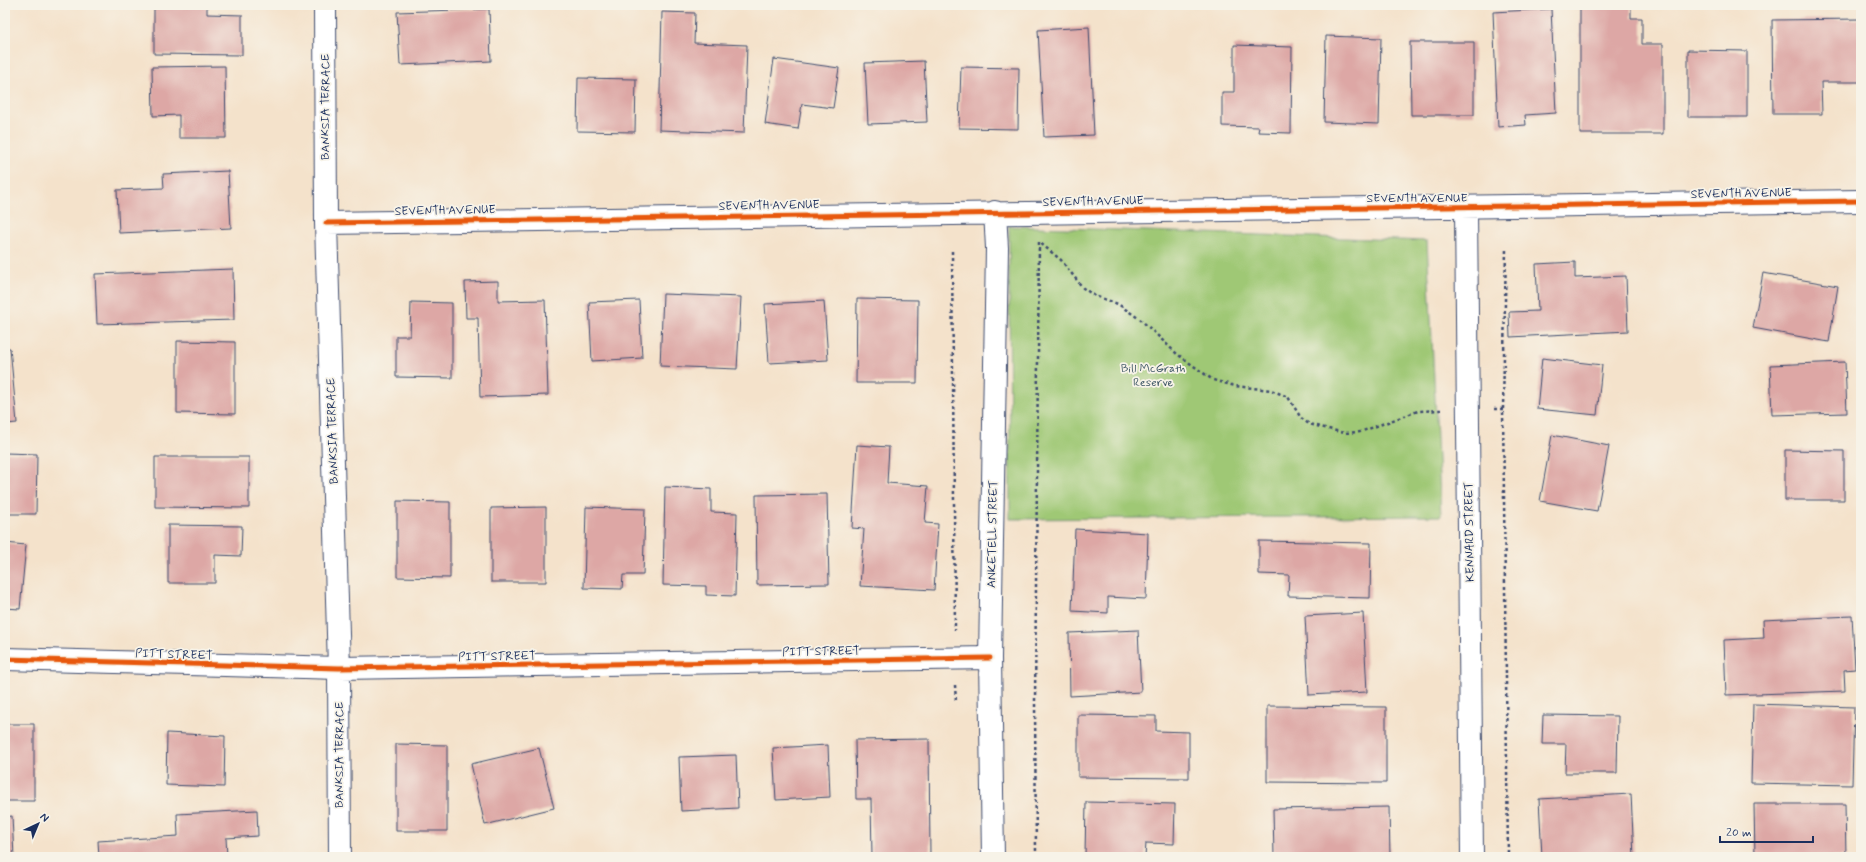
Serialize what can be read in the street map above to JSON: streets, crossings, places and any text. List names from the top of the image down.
{
  "streets": {
    "street": [
      "BANKSIA TERRACE",
      "SEVENTH AVENUE",
      "KENNARD STREET",
      "ANKETELL STREET",
      "PITT STREET"
    ]
  },
  "crossings": [
    ["BANKSIA TERRACE", "SEVENTH AVENUE"],
    ["BANKSIA TERRACE", "PITT STREET"],
    ["SEVENTH AVENUE", "KENNARD STREET"],
    ["SEVENTH AVENUE", "ANKETELL STREET"],
    ["ANKETELL STREET", "PITT STREET"]
  ],
  "parks": ["Bill McGrath Reserve"],
  "scale_bar": "20 m",
  "north": "top right"
}
